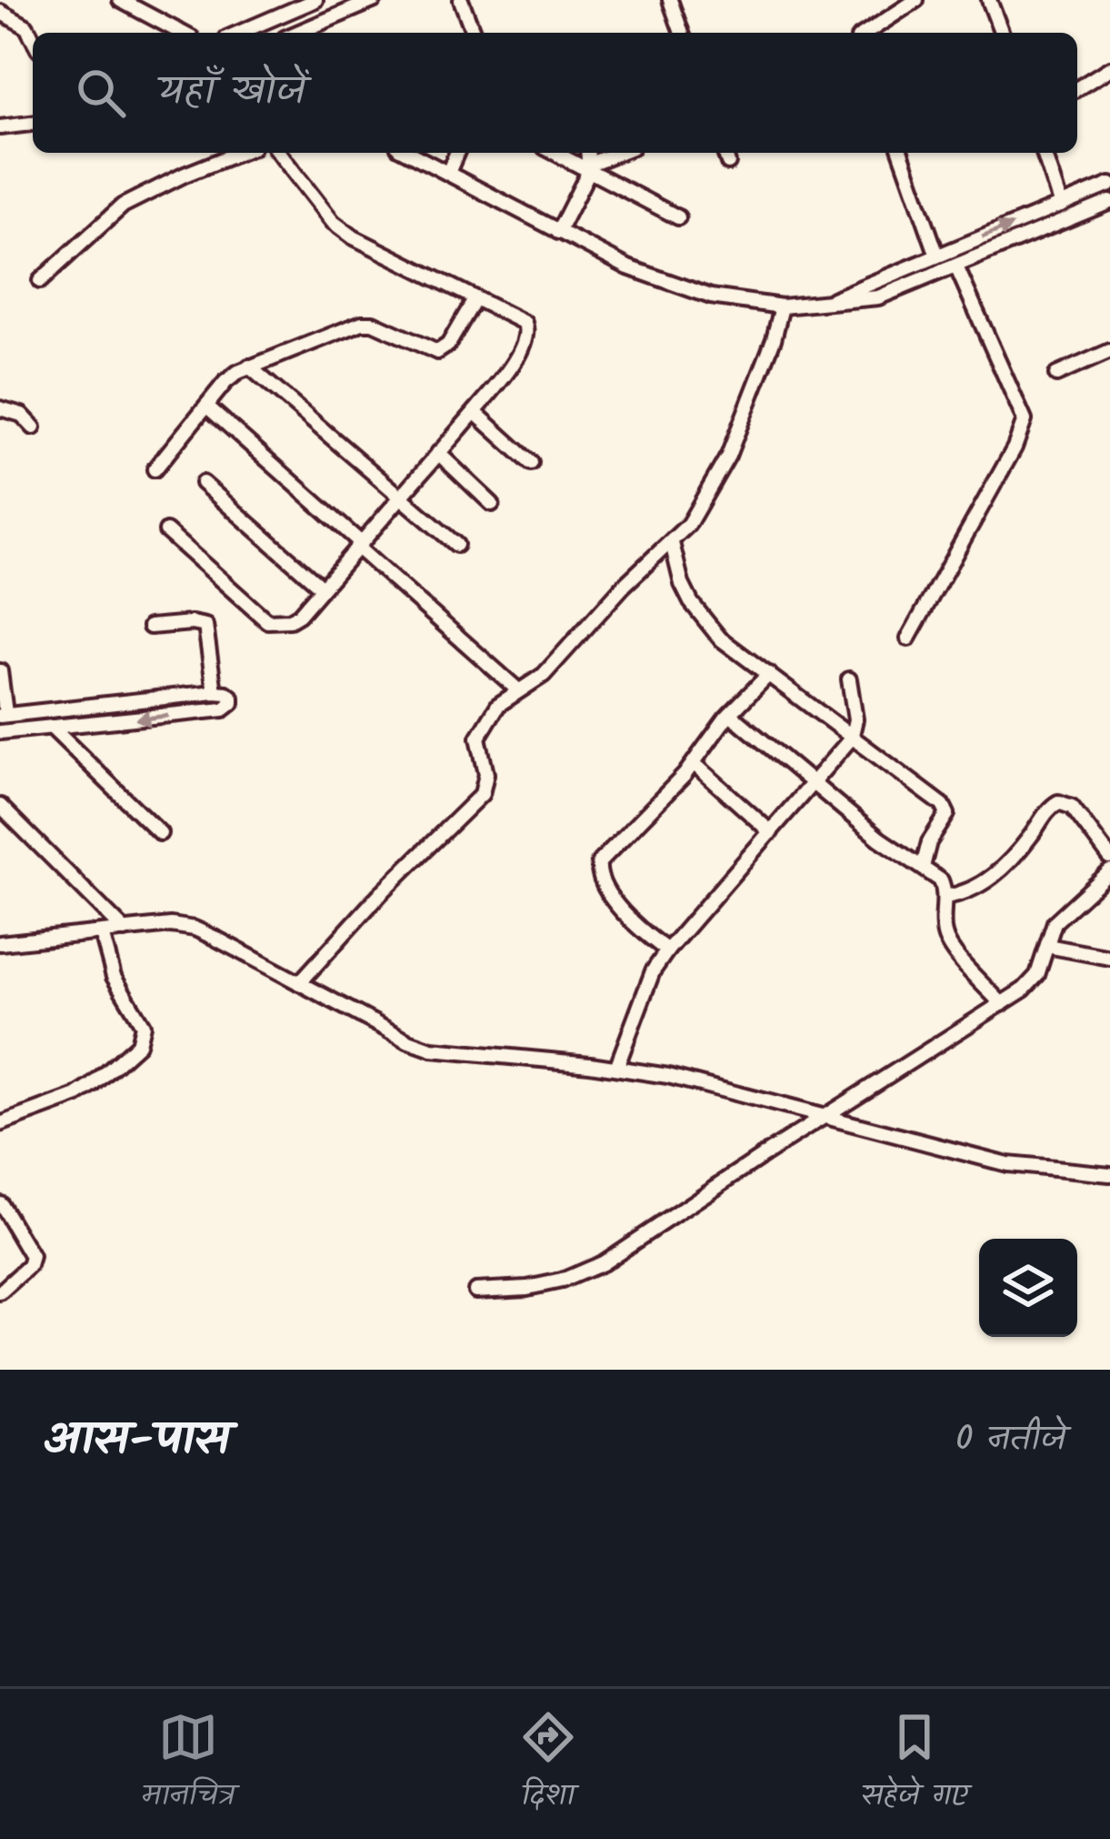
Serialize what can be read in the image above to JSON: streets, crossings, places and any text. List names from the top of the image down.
{
  "page": {
    "search": "यहाँ खोजें",
    "heading": ["आस-पास", "0 नतीजे"],
    "nav": ["मानचित्र", "दिशा", "सहेजे गए"]
  }
}
